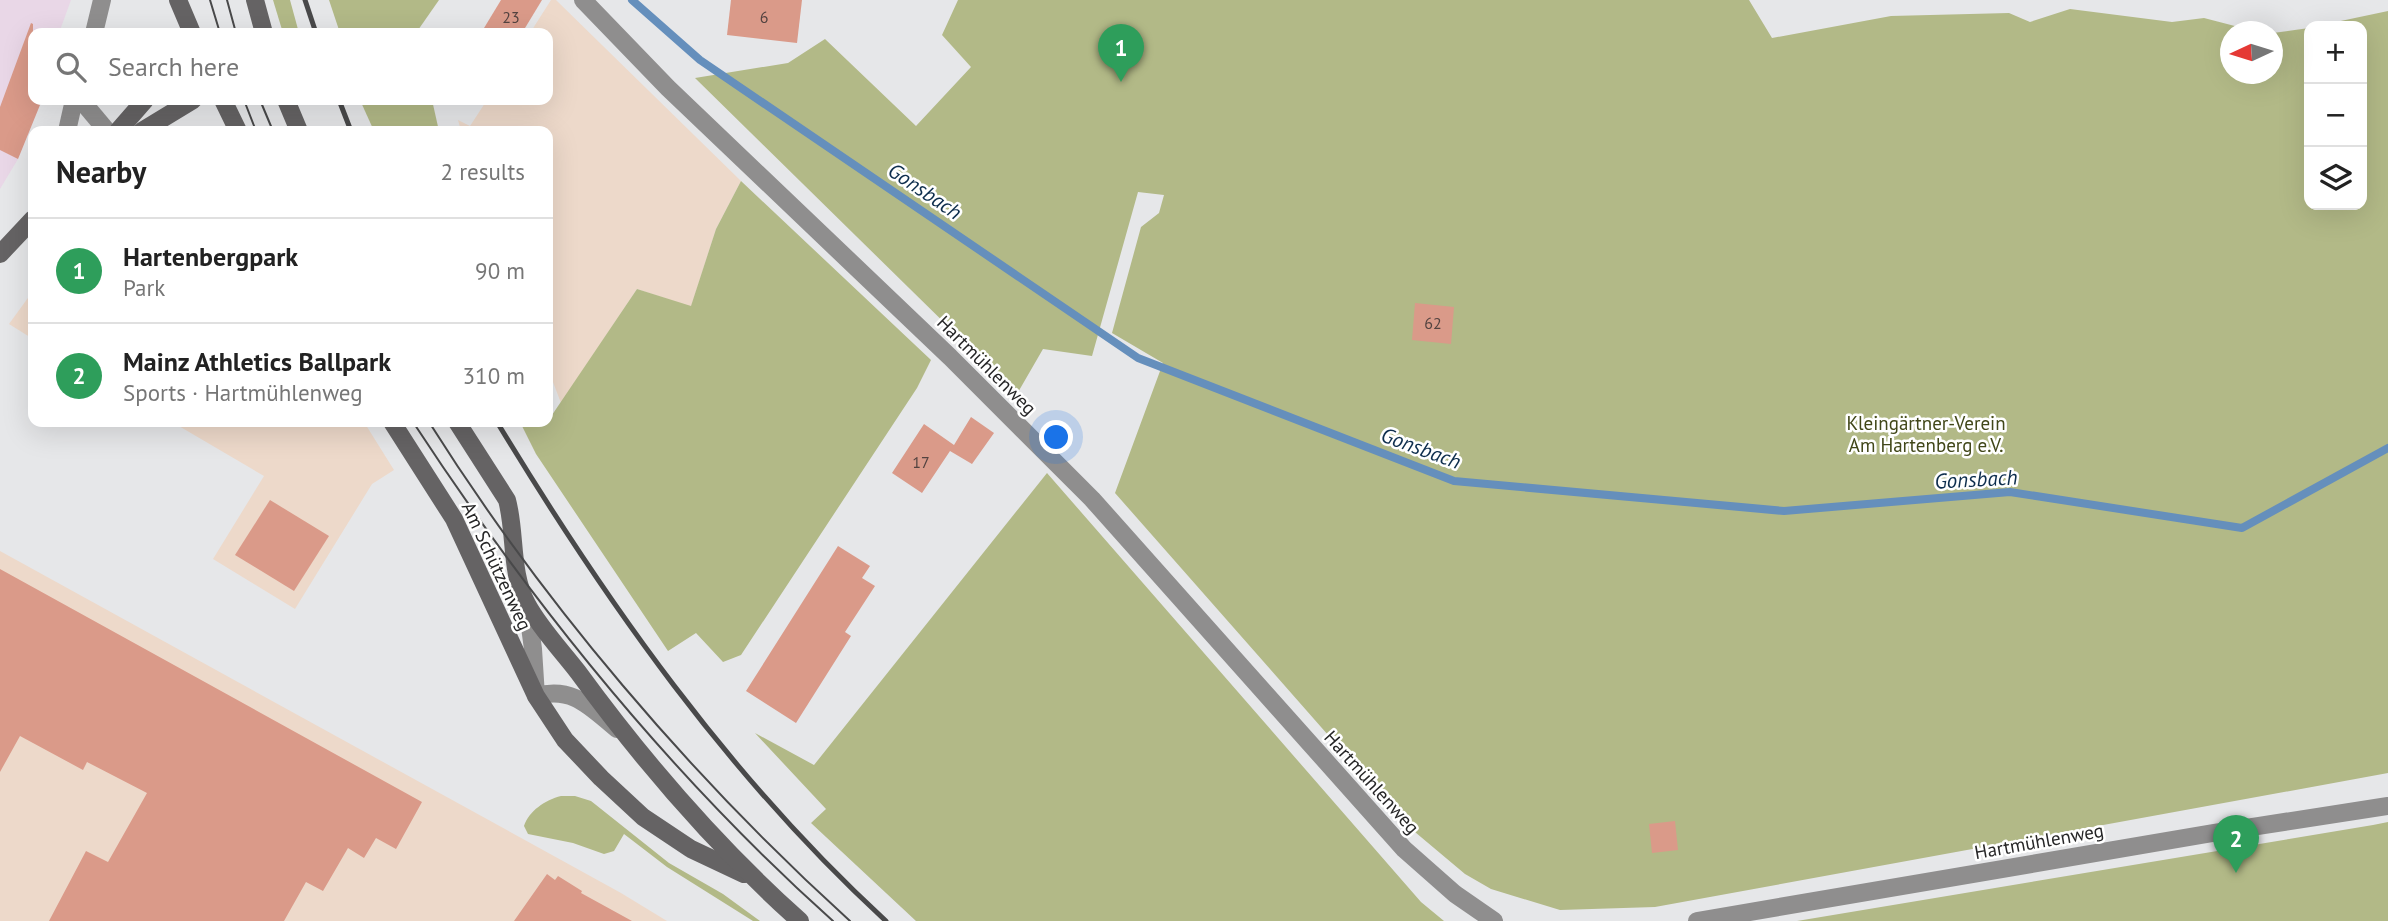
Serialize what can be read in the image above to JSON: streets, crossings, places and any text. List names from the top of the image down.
{
  "streets": {
    "main road": ["Am Schützenweg"],
    "street": ["Hartmühlenweg"]
  },
  "water": ["Gonsbach"],
  "parks": ["Kleingärtner-Verein Am Hartenberg e.V."],
  "house_numbers": [
    "23",
    "6",
    "62",
    "17"
  ],
  "north": "left",
  "page": {
    "map_buttons": ["+", "−"],
    "pins": ["1", "2"],
    "search": "Search here",
    "heading": ["Nearby", "2 results"],
    "list": [
      {
        "mark": "1",
        "name": "Hartenbergpark",
        "note": "Park",
        "value": "90 m"
      },
      {
        "mark": "2",
        "name": "Mainz Athletics Ballpark",
        "note": "Sports · Hartmühlenweg",
        "value": "310 m"
      }
    ]
  }
}
